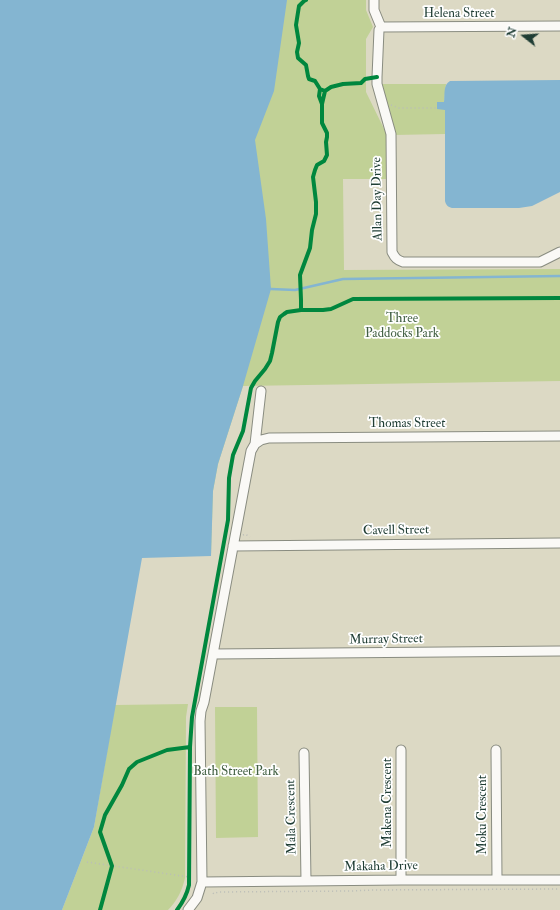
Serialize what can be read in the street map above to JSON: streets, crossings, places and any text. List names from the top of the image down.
{
  "streets": {
    "street": [
      "Helena Street",
      "Allan Day Drive",
      "Thomas Street",
      "Cavell Street",
      "Murray Street",
      "Makena Crescent",
      "Moku Crescent",
      "Mala Crescent",
      "Makaha Drive"
    ]
  },
  "crossings": [
    ["Helena Street", "Allan Day Drive"],
    ["Makena Crescent", "Makaha Drive"],
    ["Moku Crescent", "Makaha Drive"],
    ["Mala Crescent", "Makaha Drive"]
  ],
  "parks": ["Three Paddocks Park", "Bath Street Park"],
  "north": "left"
}
